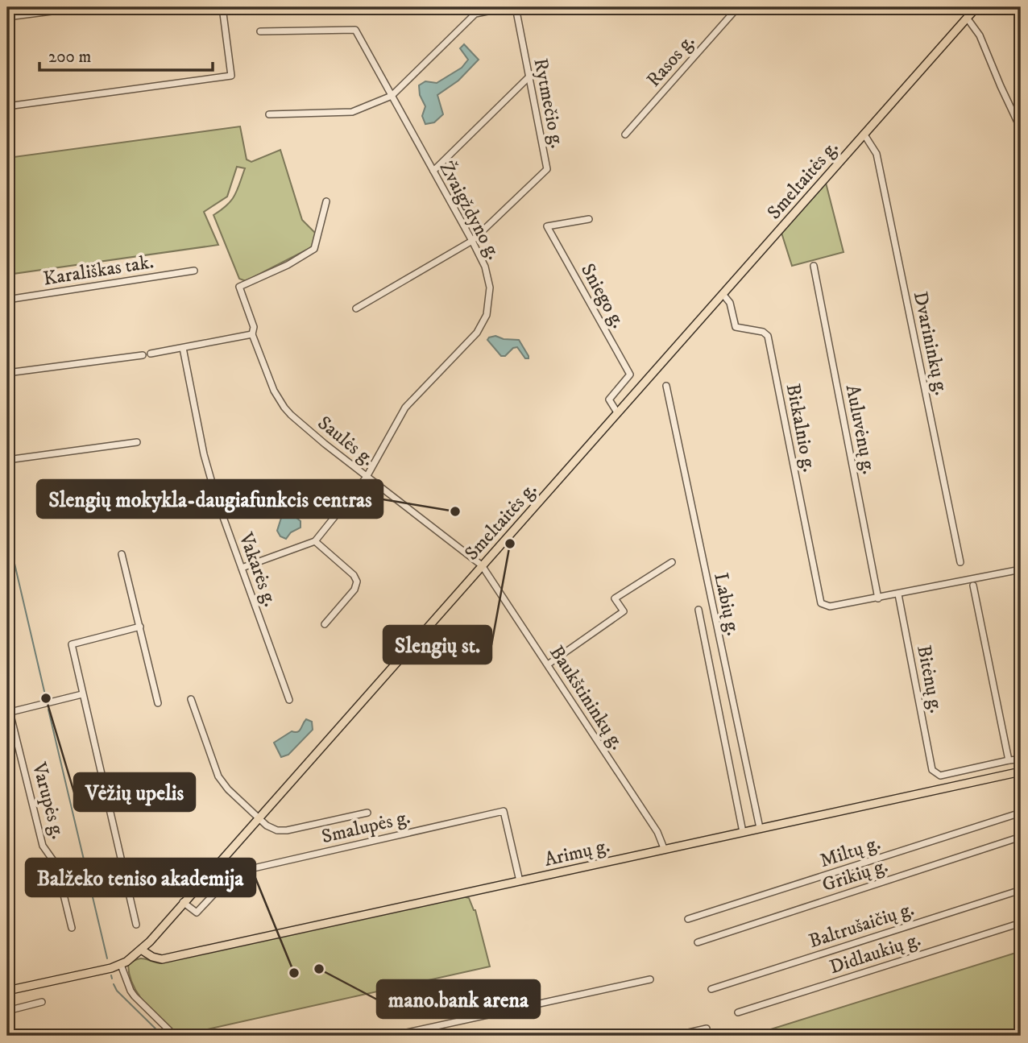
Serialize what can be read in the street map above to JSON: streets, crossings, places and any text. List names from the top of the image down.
{
  "streets": {
    "main road": ["Smeltaitės g.", "Arimų g."],
    "street": [
      "Rasos g.",
      "Rytmečio g.",
      "Žvaigždyno g.",
      "Karališkas tak.",
      "Sniego g.",
      "Dvarininkų g.",
      "Bitkalnio g.",
      "Auluvėnų g.",
      "Saulės g.",
      "Vakarės g.",
      "Labių g.",
      "Bitėnų g.",
      "Baukštininkų g.",
      "Varupės g.",
      "Smalupės g.",
      "Miltų g.",
      "Grikių g.",
      "Baltrušaičių g.",
      "Didlaukių g."
    ]
  },
  "crossings": [
    ["Rytmečio g.", "Žvaigždyno g."],
    ["Smeltaitės g.", "Sniego g."],
    ["Smeltaitės g.", "Dvarininkų g."],
    ["Smeltaitės g.", "Bitkalnio g."],
    ["Smeltaitės g.", "Saulės g."],
    ["Smeltaitės g.", "Baukštininkų g."],
    ["Smeltaitės g.", "Smalupės g."],
    ["Smeltaitės g.", "Arimų g."],
    ["Žvaigždyno g.", "Saulės g."],
    ["Bitkalnio g.", "Auluvėnų g."],
    ["Saulės g.", "Baukštininkų g."],
    ["Labių g.", "Arimų g."],
    ["Baukštininkų g.", "Arimų g."],
    ["Smalupės g.", "Arimų g."]
  ],
  "places": [
    "Slengių mokykla-daugiafunkcis centras",
    "Slengių st.",
    "Vėžių upelis",
    "mano.bank arena",
    "Balžeko teniso akademija"
  ],
  "scale_bar": "200 m"
}
